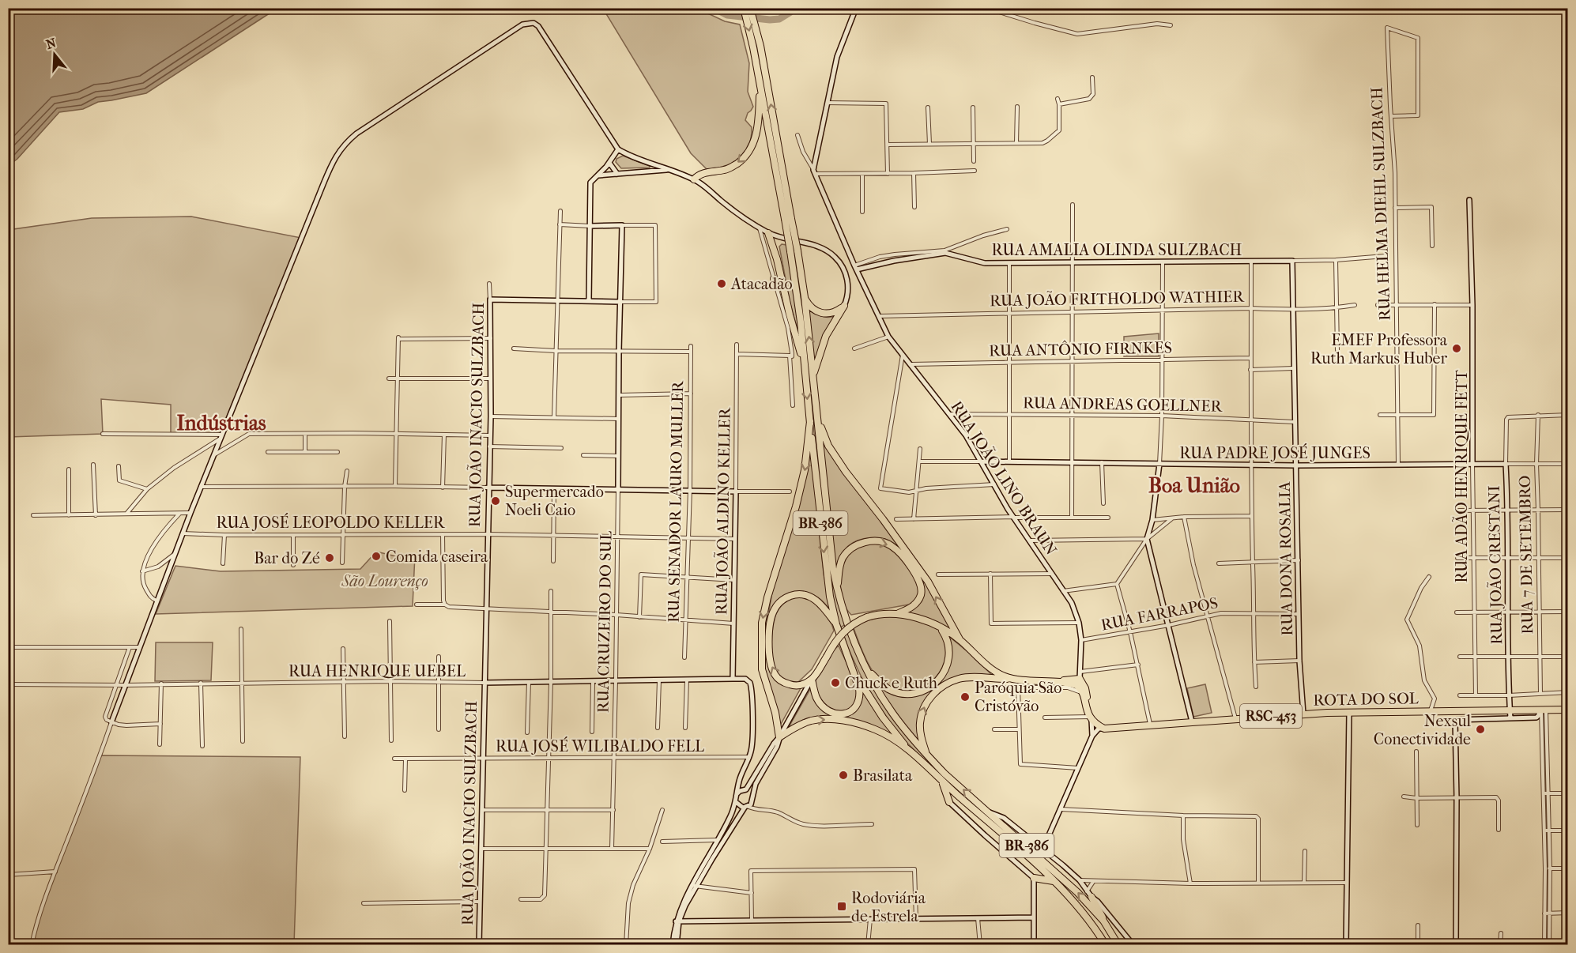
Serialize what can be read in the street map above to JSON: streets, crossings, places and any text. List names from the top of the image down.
{
  "streets": {
    "highway": ["BR-386", "ROTA DO SOL", "RSC-453"],
    "street": [
      "RUA HELMA DIEHL SULZBACH",
      "RUA AMALIA OLINDA SULZBACH",
      "RUA JOÃO FRITHOLDO WATHIER",
      "RUA ANTÔNIO FIRNKES",
      "RUA ANDREAS GOELLNER",
      "RUA JOÃO INACIO SULZBACH",
      "RUA PADRE JOSÉ JUNGES",
      "RUA ADÃO HENRIQUE FETT",
      "RUA JOÃO LINO BRAUN",
      "RUA SENADOR LAURO MULLER",
      "RUA JOÃO ALDINO KELLER",
      "RUA JOSÉ LEOPOLDO KELLER",
      "RUA 7 DE SETEMBRO",
      "RUA DONA ROSALIA",
      "RUA JOÃO CRESTANI",
      "RUA FARRAPOS",
      "RUA CRUZEIRO DO SUL",
      "RUA HENRIQUE UEBEL",
      "RUA JOSÉ WILIBALDO FELL"
    ]
  },
  "crossings": [
    ["RUA HELMA DIEHL SULZBACH", "RUA PADRE JOSÉ JUNGES"],
    ["RUA AMALIA OLINDA SULZBACH", "RUA JOÃO LINO BRAUN"],
    ["RUA AMALIA OLINDA SULZBACH", "RUA DONA ROSALIA"],
    ["RUA JOÃO FRITHOLDO WATHIER", "RUA JOÃO LINO BRAUN"],
    ["RUA JOÃO FRITHOLDO WATHIER", "RUA DONA ROSALIA"],
    ["RUA ANTÔNIO FIRNKES", "RUA JOÃO LINO BRAUN"],
    ["RUA ANDREAS GOELLNER", "RUA JOÃO LINO BRAUN"],
    ["RUA ANDREAS GOELLNER", "RUA DONA ROSALIA"],
    ["RUA JOÃO INACIO SULZBACH", "RUA JOSÉ LEOPOLDO KELLER"],
    ["RUA JOÃO INACIO SULZBACH", "RUA HENRIQUE UEBEL"],
    ["RUA JOÃO INACIO SULZBACH", "RUA JOSÉ WILIBALDO FELL"],
    ["RUA PADRE JOSÉ JUNGES", "RUA ADÃO HENRIQUE FETT"],
    ["RUA PADRE JOSÉ JUNGES", "RUA JOÃO LINO BRAUN"],
    ["RUA PADRE JOSÉ JUNGES", "RUA 7 DE SETEMBRO"],
    ["RUA PADRE JOSÉ JUNGES", "RUA DONA ROSALIA"],
    ["RUA PADRE JOSÉ JUNGES", "RUA JOÃO CRESTANI"],
    ["RUA JOÃO LINO BRAUN", "RUA FARRAPOS"],
    ["RUA SENADOR LAURO MULLER", "RUA JOSÉ LEOPOLDO KELLER"],
    ["RUA JOÃO ALDINO KELLER", "RUA JOSÉ LEOPOLDO KELLER"],
    ["RUA JOÃO ALDINO KELLER", "RUA HENRIQUE UEBEL"],
    ["RUA JOSÉ LEOPOLDO KELLER", "RUA CRUZEIRO DO SUL"],
    ["RUA 7 DE SETEMBRO", "RUA JOÃO CRESTANI"],
    ["RUA DONA ROSALIA", "RUA FARRAPOS"],
    ["RUA DONA ROSALIA", "ROTA DO SOL"],
    ["RUA JOÃO CRESTANI", "ROTA DO SOL"],
    ["RUA CRUZEIRO DO SUL", "RUA HENRIQUE UEBEL"],
    ["RUA CRUZEIRO DO SUL", "RUA JOSÉ WILIBALDO FELL"],
    ["RUA HENRIQUE UEBEL", "RUA JOSÉ WILIBALDO FELL"]
  ],
  "districts": ["Indústrias", "Boa União"],
  "parks": ["São Lourenço"],
  "places": {
    "other": [
      "Atacadão",
      "EMEF Professora Ruth Markus Huber",
      "Supermercado Noeli Caio",
      "Comida caseira",
      "Bar do Zé",
      "Chuck e Ruth",
      "Paróquia São Cristóvão",
      "Nexsul Conectividade",
      "Brasilata"
    ],
    "transit": ["Rodoviária de Estrela"]
  },
  "north": "top"
}
